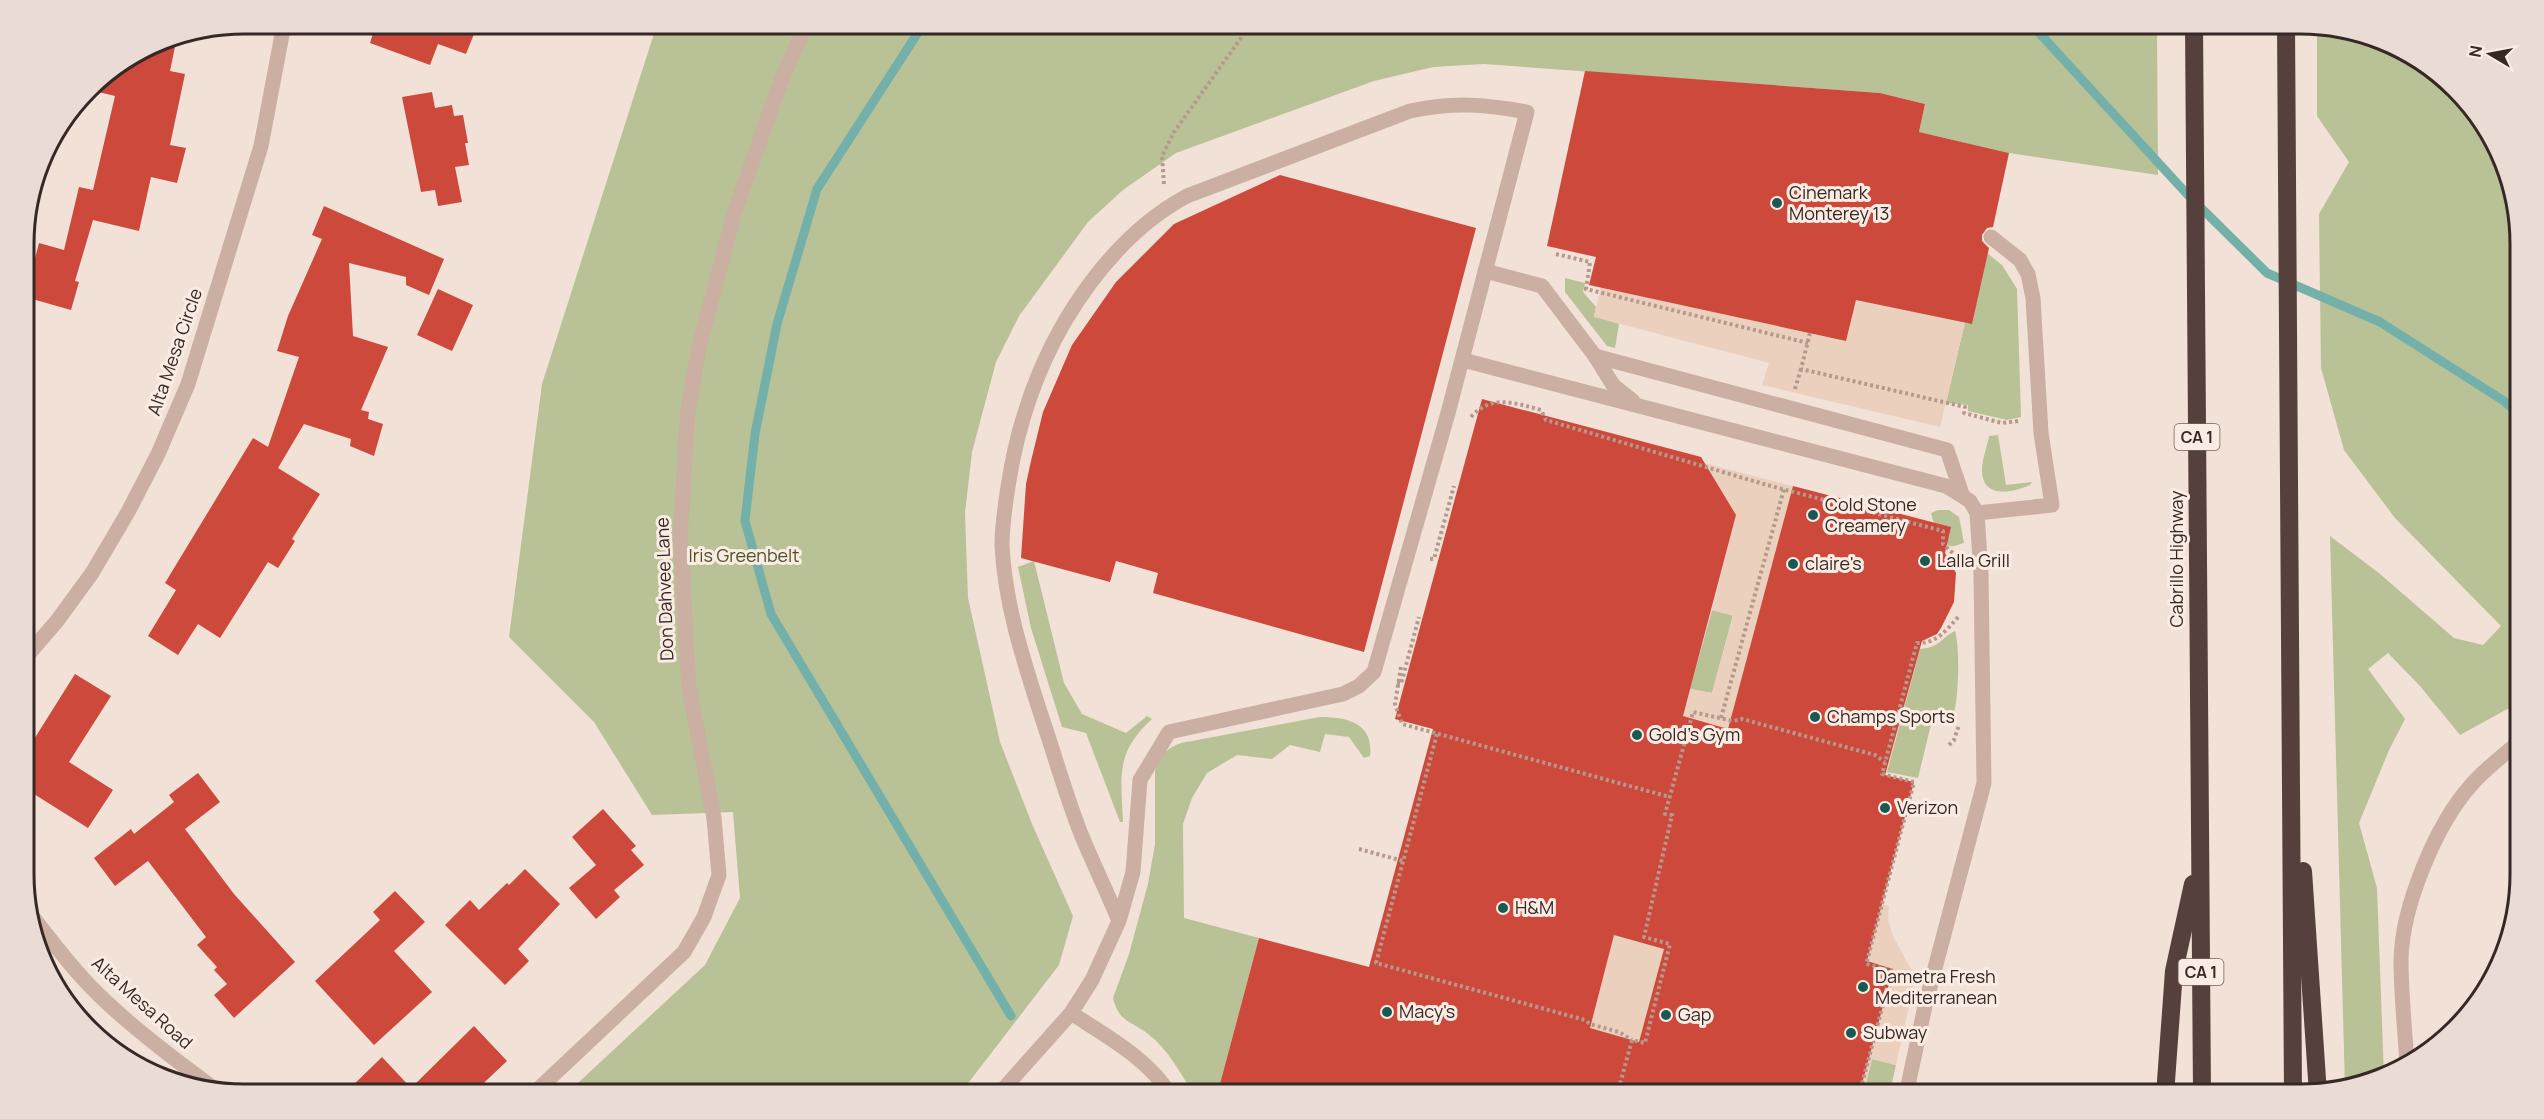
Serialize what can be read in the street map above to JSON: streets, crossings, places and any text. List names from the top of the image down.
{
  "streets": {
    "highway": ["CA 1", "Cabrillo Highway"],
    "street": ["Alta Mesa Circle", "Don Dahvee Lane", "Alta Mesa Road"]
  },
  "parks": ["Iris Greenbelt"],
  "places": [
    "Cinemark Monterey 13",
    "Cold Stone Creamery",
    "Lalla Grill",
    "claire's",
    "Champs Sports",
    "Gold's Gym",
    "Verizon",
    "H&M",
    "Dametra Fresh Mediterranean",
    "Macy's",
    "Gap",
    "Subway"
  ],
  "north": "left"
}
